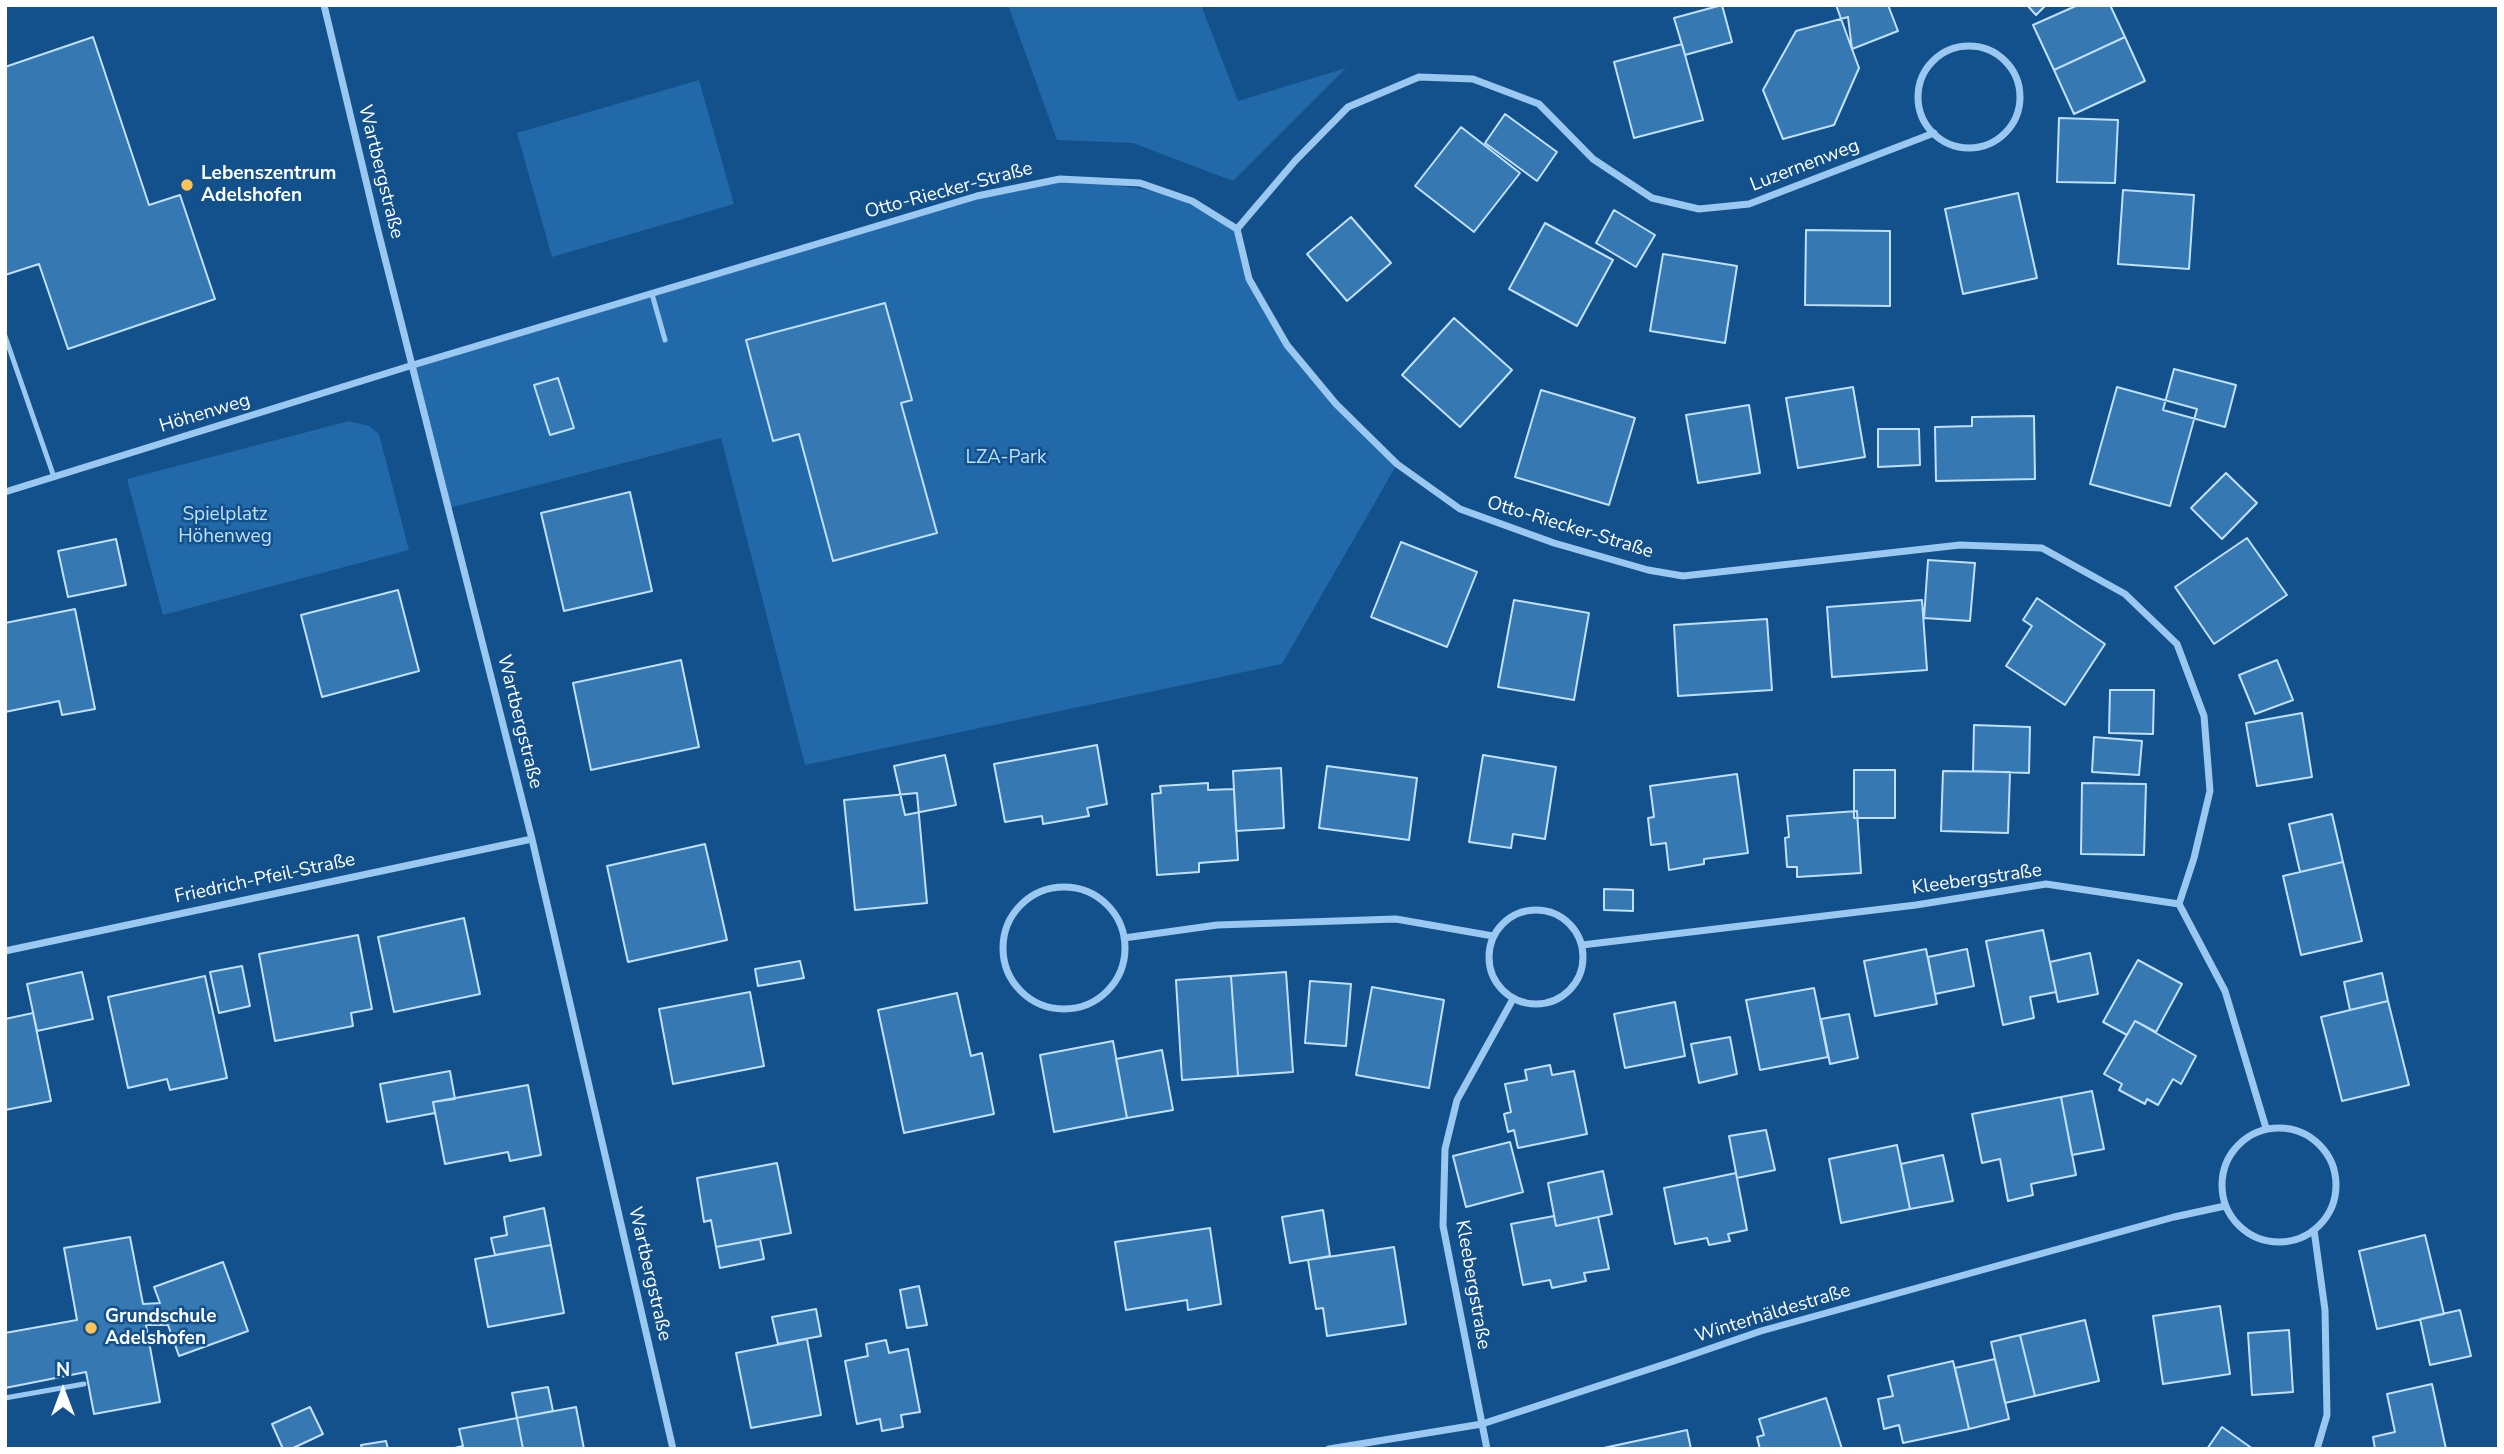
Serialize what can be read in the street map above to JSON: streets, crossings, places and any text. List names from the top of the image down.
{
  "streets": {
    "street": [
      "Luzernenweg",
      "Wartbergstraße",
      "Otto-Riecker-Straße",
      "Höhenweg",
      "Friedrich-Pfeil-Straße",
      "Kleebergstraße",
      "Winterhäldestraße"
    ]
  },
  "crossings": [
    ["Luzernenweg", "Otto-Riecker-Straße"],
    ["Wartbergstraße", "Otto-Riecker-Straße"],
    ["Wartbergstraße", "Höhenweg"],
    ["Wartbergstraße", "Friedrich-Pfeil-Straße"],
    ["Otto-Riecker-Straße", "Höhenweg"],
    ["Otto-Riecker-Straße", "Kleebergstraße"],
    ["Kleebergstraße", "Winterhäldestraße"]
  ],
  "parks": ["LZA-Park", "Spielplatz Höhenweg"],
  "places": ["Lebenszentrum Adelshofen", "Grundschule Adelshofen"],
  "north": "top"
}
